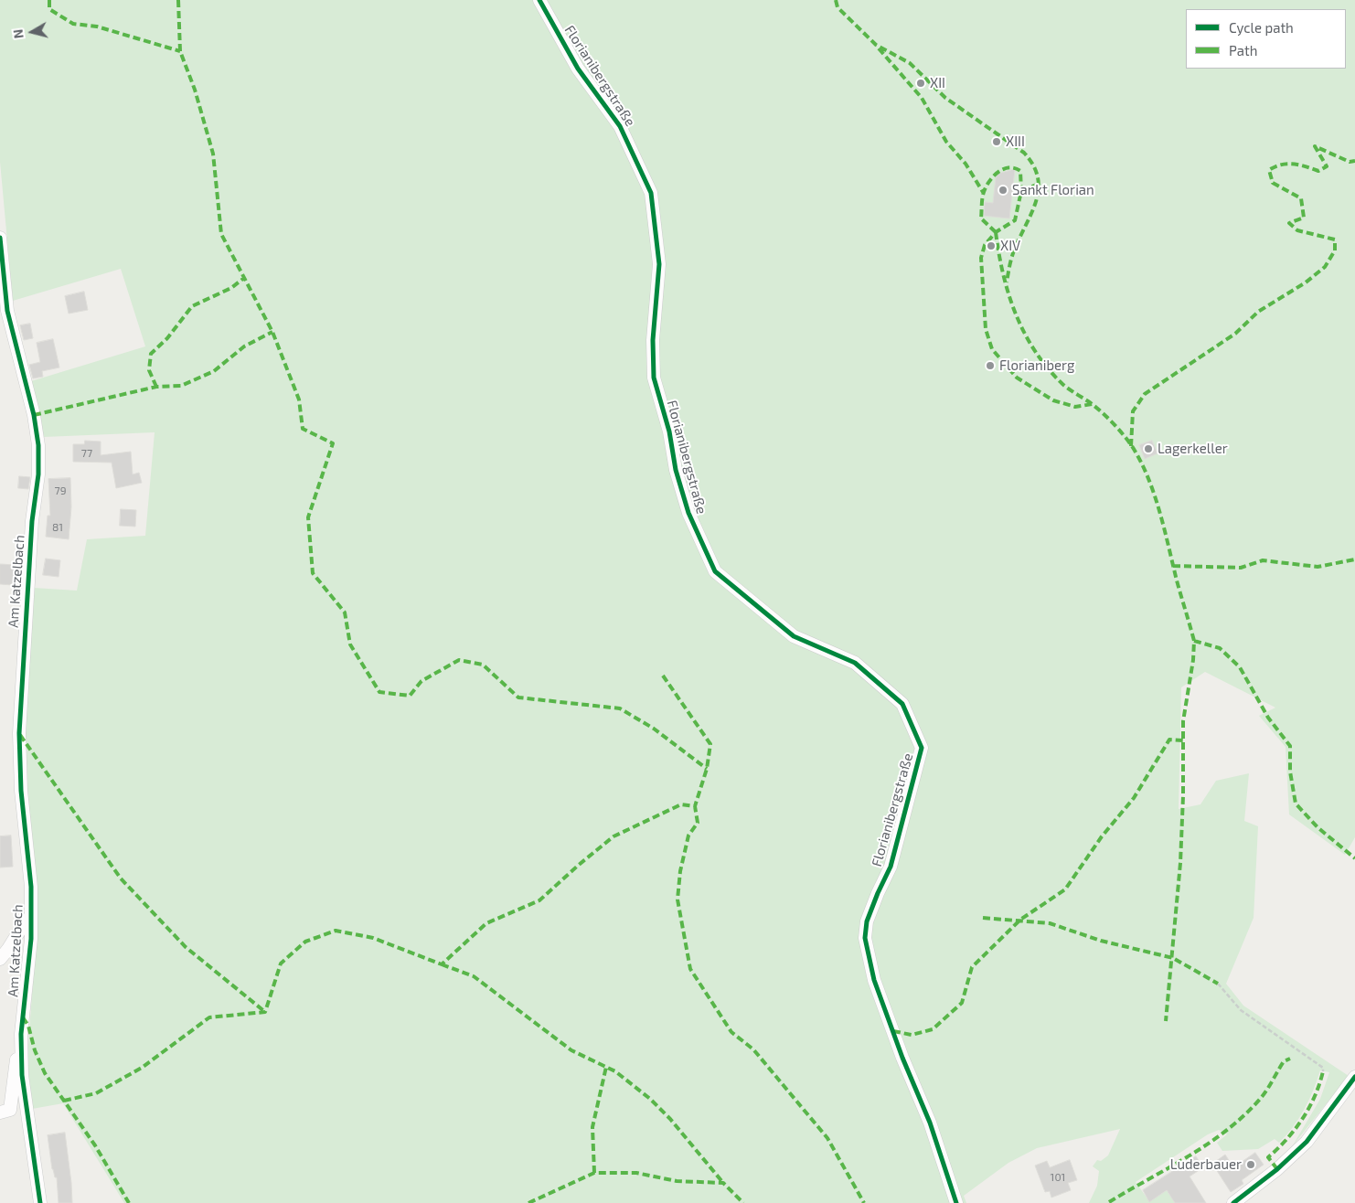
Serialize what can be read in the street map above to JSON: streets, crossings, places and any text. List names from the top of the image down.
{
  "streets": {
    "street": ["Florianibergstraße", "Am Katzelbach"]
  },
  "places": [
    "XII",
    "XIII",
    "Sankt Florian",
    "XIV",
    "Florianiberg",
    "Lagerkeller",
    "Luderbauer"
  ],
  "house_numbers": [
    "77",
    "79",
    "81",
    "101"
  ],
  "legend": ["Cycle path", "Path"],
  "north": "left"
}
